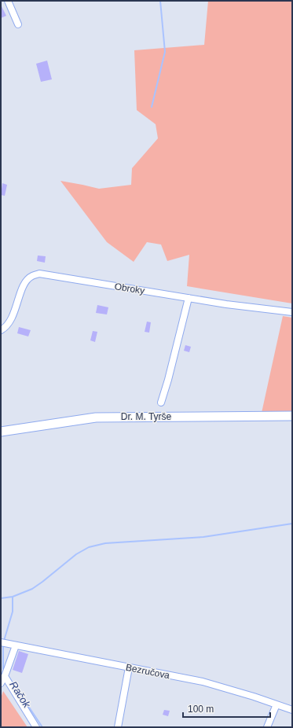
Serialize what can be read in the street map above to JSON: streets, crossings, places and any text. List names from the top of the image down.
{
  "streets": {
    "street": ["Obroky", "Dr. M. Tyrše", "Bezručova"]
  },
  "water": ["Račok"],
  "scale_bar": "100 m"
}
